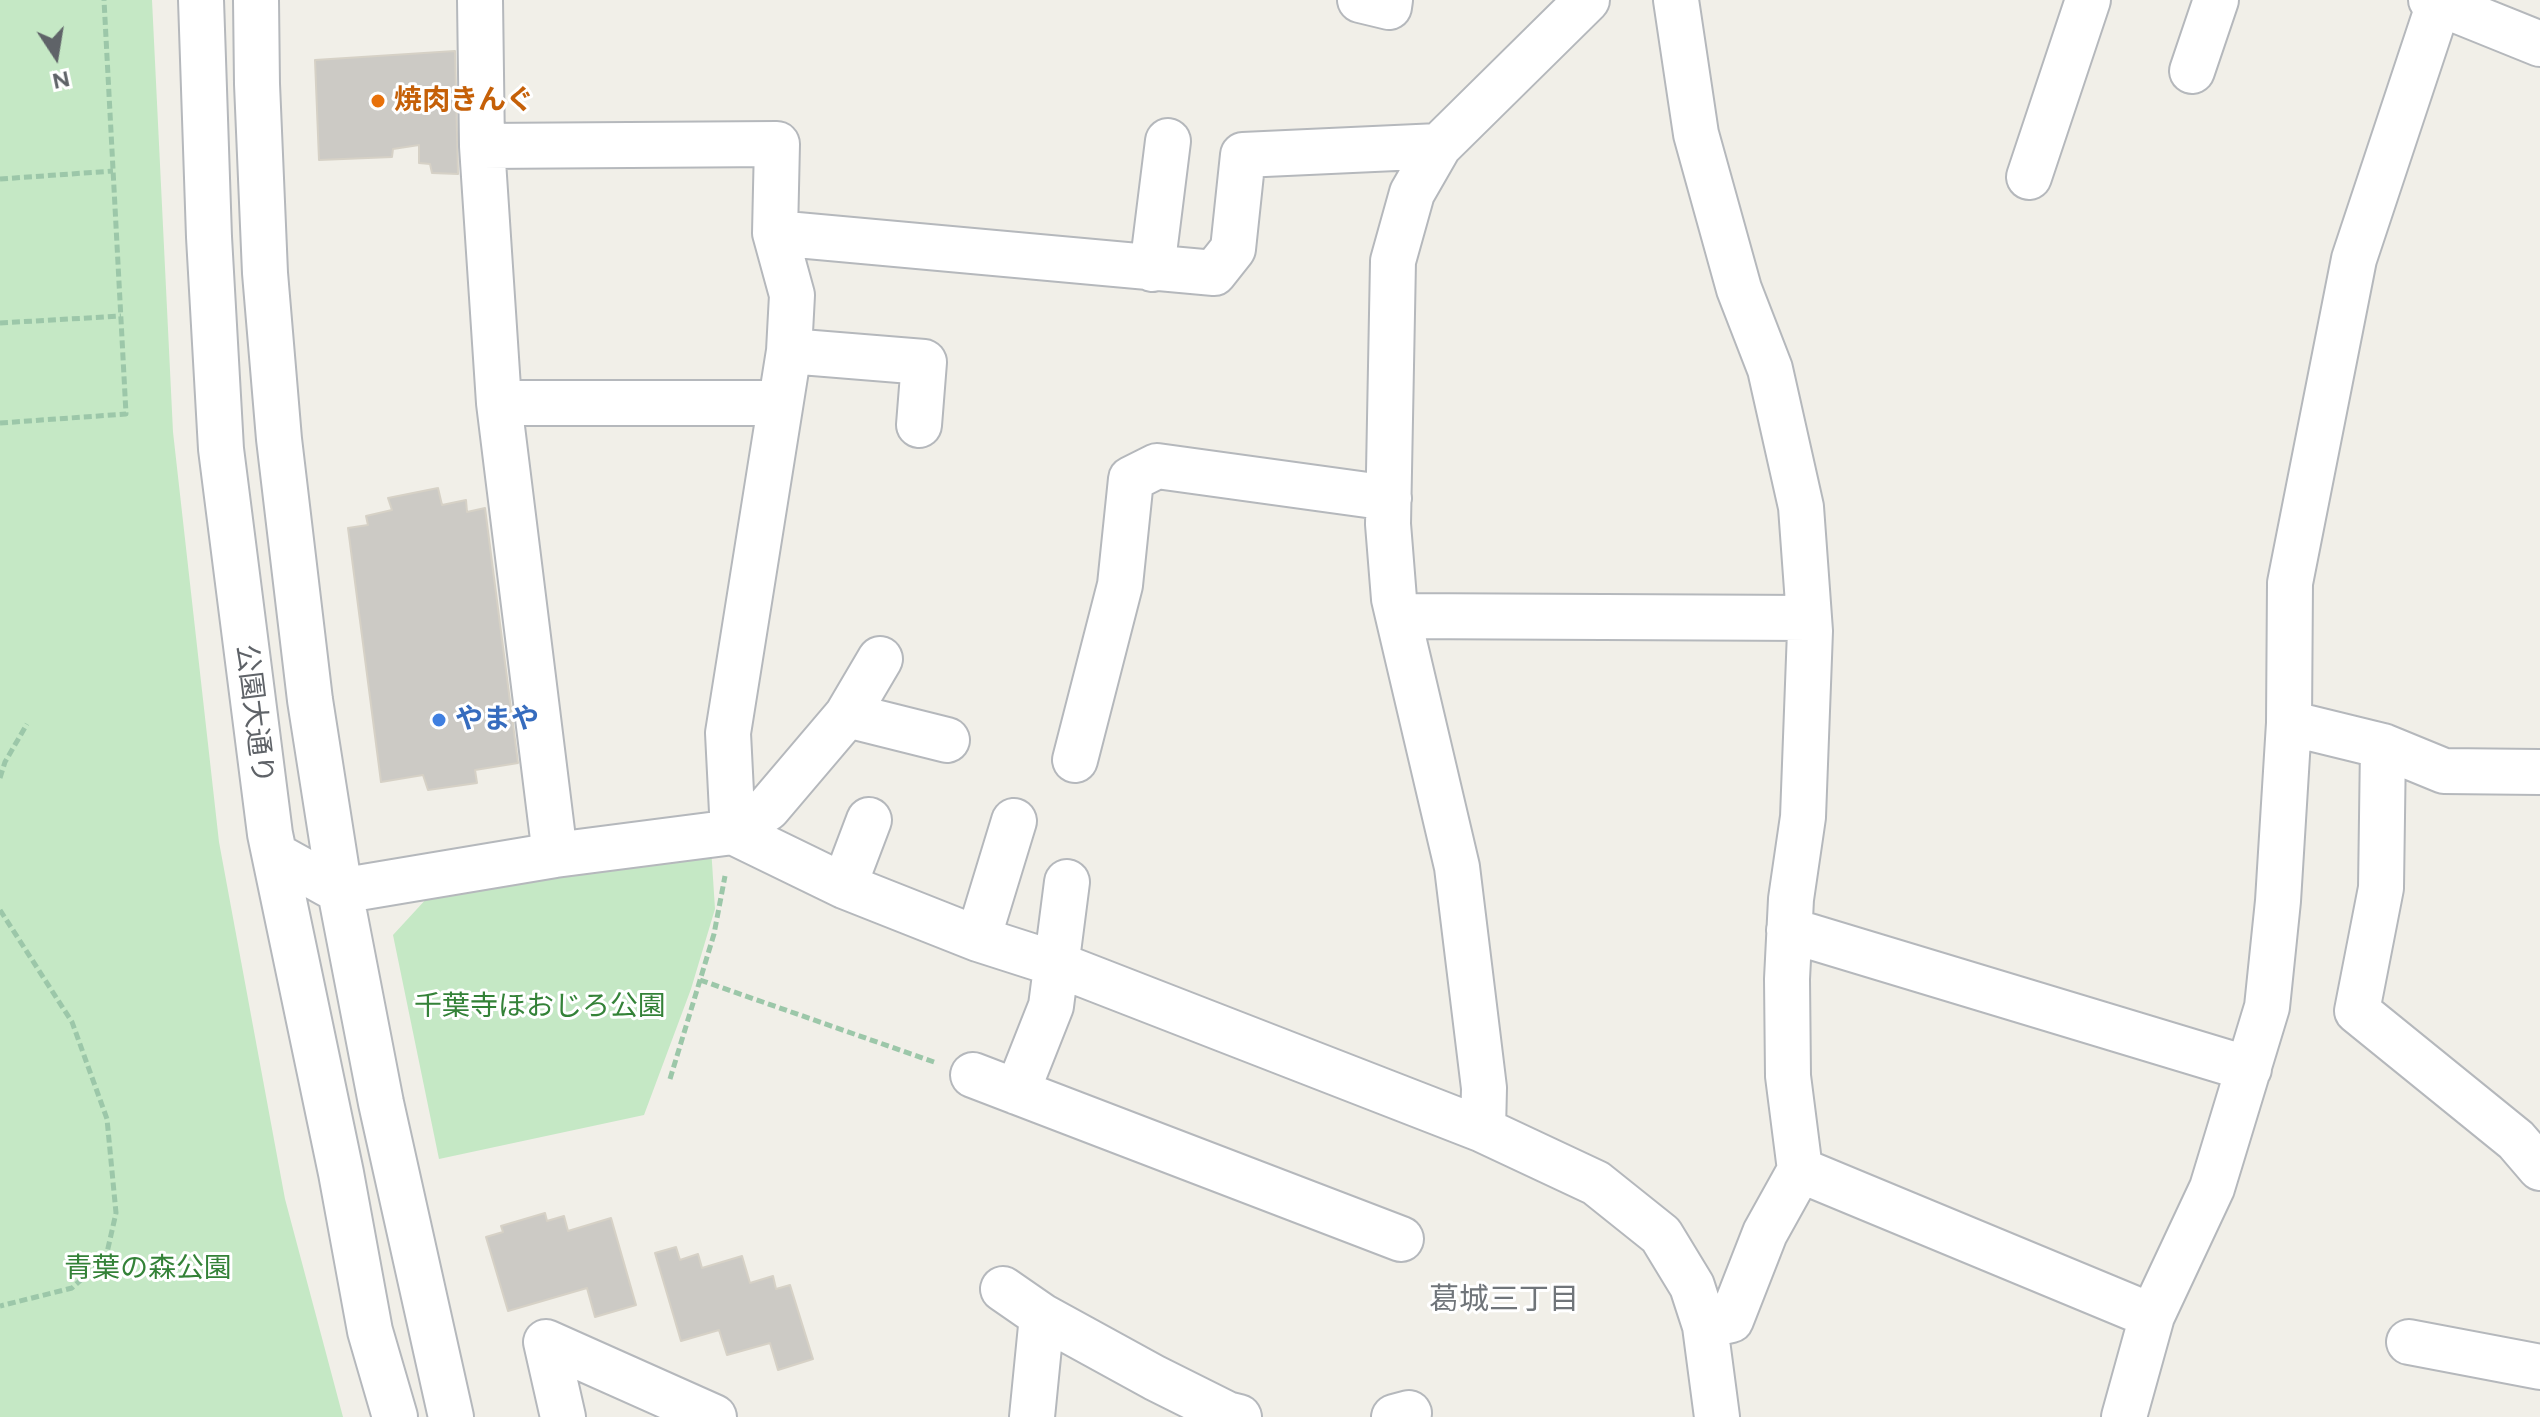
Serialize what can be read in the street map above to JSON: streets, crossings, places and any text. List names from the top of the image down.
{
  "streets": {
    "street": ["公園大通り"]
  },
  "districts": ["葛城三丁目"],
  "parks": ["千葉寺ほおじろ公園", "青葉の森公園"],
  "places": ["焼肉きんぐ", "やまや"],
  "north": "bottom"
}
